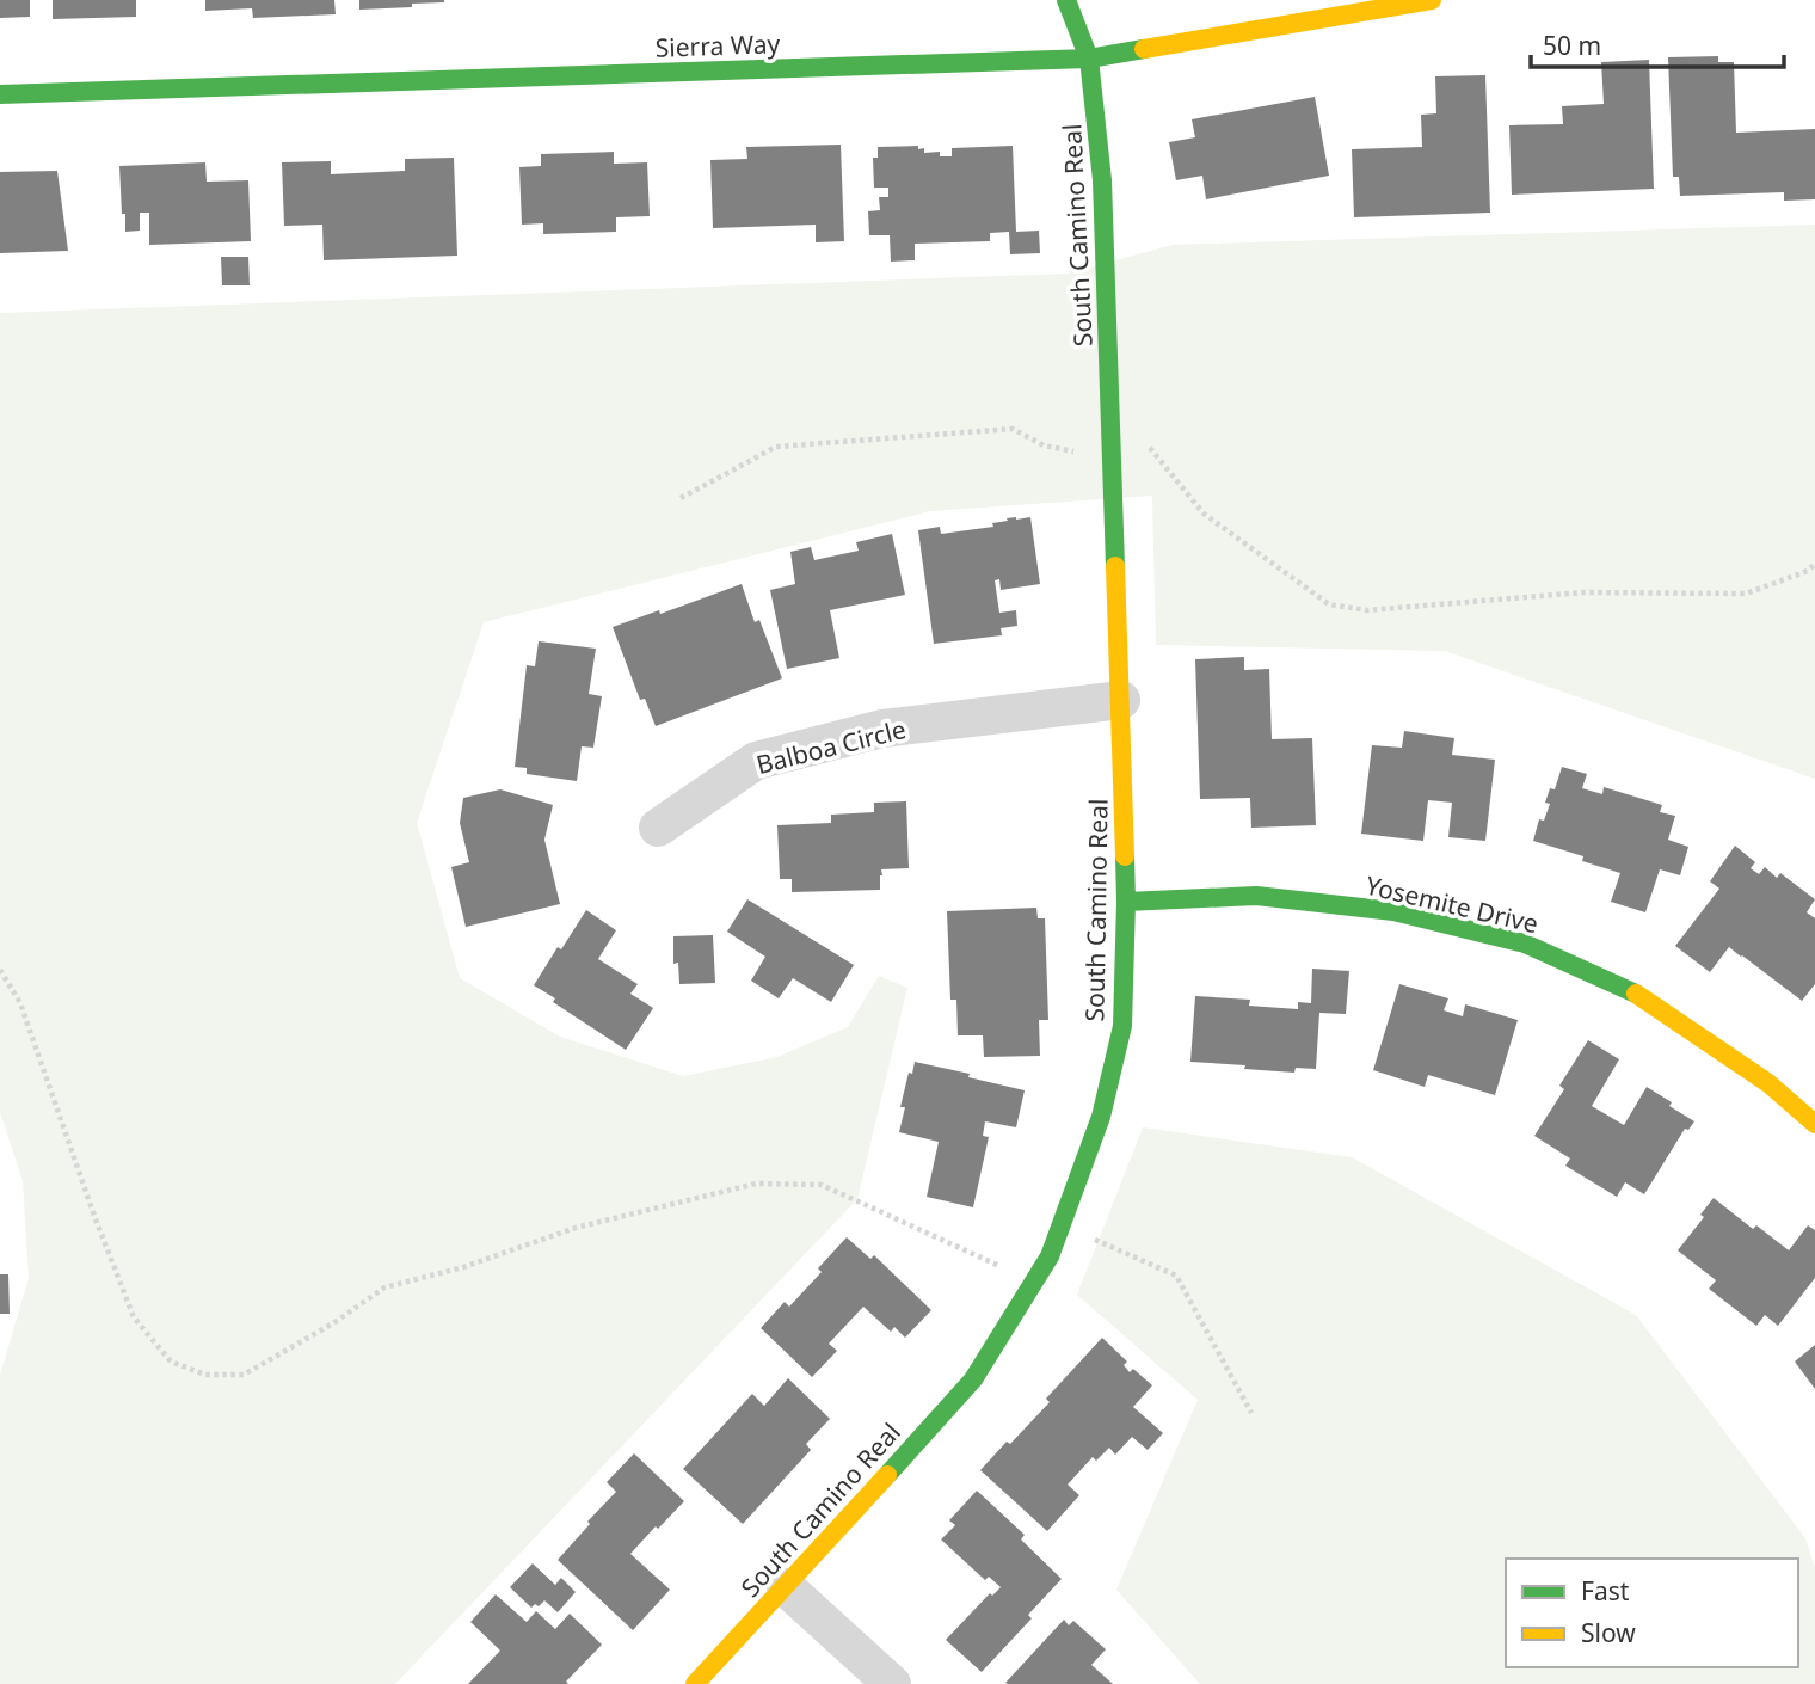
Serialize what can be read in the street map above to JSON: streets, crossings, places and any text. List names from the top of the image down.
{
  "streets": {
    "street": [
      "Sierra Way",
      "South Camino Real",
      "Balboa Circle",
      "Yosemite Drive"
    ]
  },
  "crossings": [
    ["Sierra Way", "South Camino Real"],
    ["South Camino Real", "Balboa Circle"],
    ["South Camino Real", "Yosemite Drive"]
  ],
  "legend": ["Fast", "Slow"],
  "scale_bar": "50 m"
}
